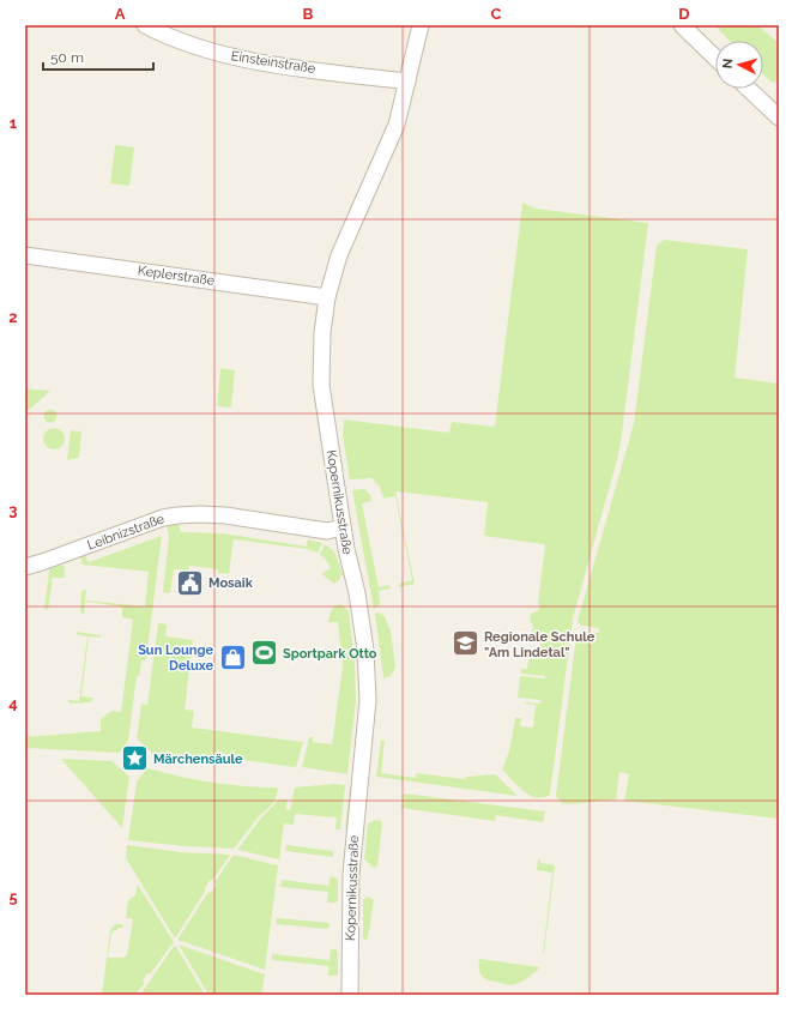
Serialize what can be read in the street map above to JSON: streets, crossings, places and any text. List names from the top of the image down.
{
  "streets": {
    "street": [
      "Einsteinstraße",
      "Keplerstraße",
      "Kopernikusstraße",
      "Leibnizstraße"
    ]
  },
  "crossings": [
    ["Einsteinstraße", "Kopernikusstraße"],
    ["Keplerstraße", "Kopernikusstraße"],
    ["Kopernikusstraße", "Leibnizstraße"]
  ],
  "places": {
    "public building": ["Mosaik"],
    "school or university": ["Regionale Schule \"Am Lindetal\""],
    "sports": ["Sportpark Otto"],
    "shop": ["Sun Lounge Deluxe"],
    "place": ["Märchensäule"]
  },
  "scale_bar": "50 m",
  "north": "left",
  "grid": {
    "columns": [
      "A",
      "B",
      "C",
      "D"
    ],
    "rows": [
      "1",
      "2",
      "3",
      "4",
      "5"
    ]
  }
}
